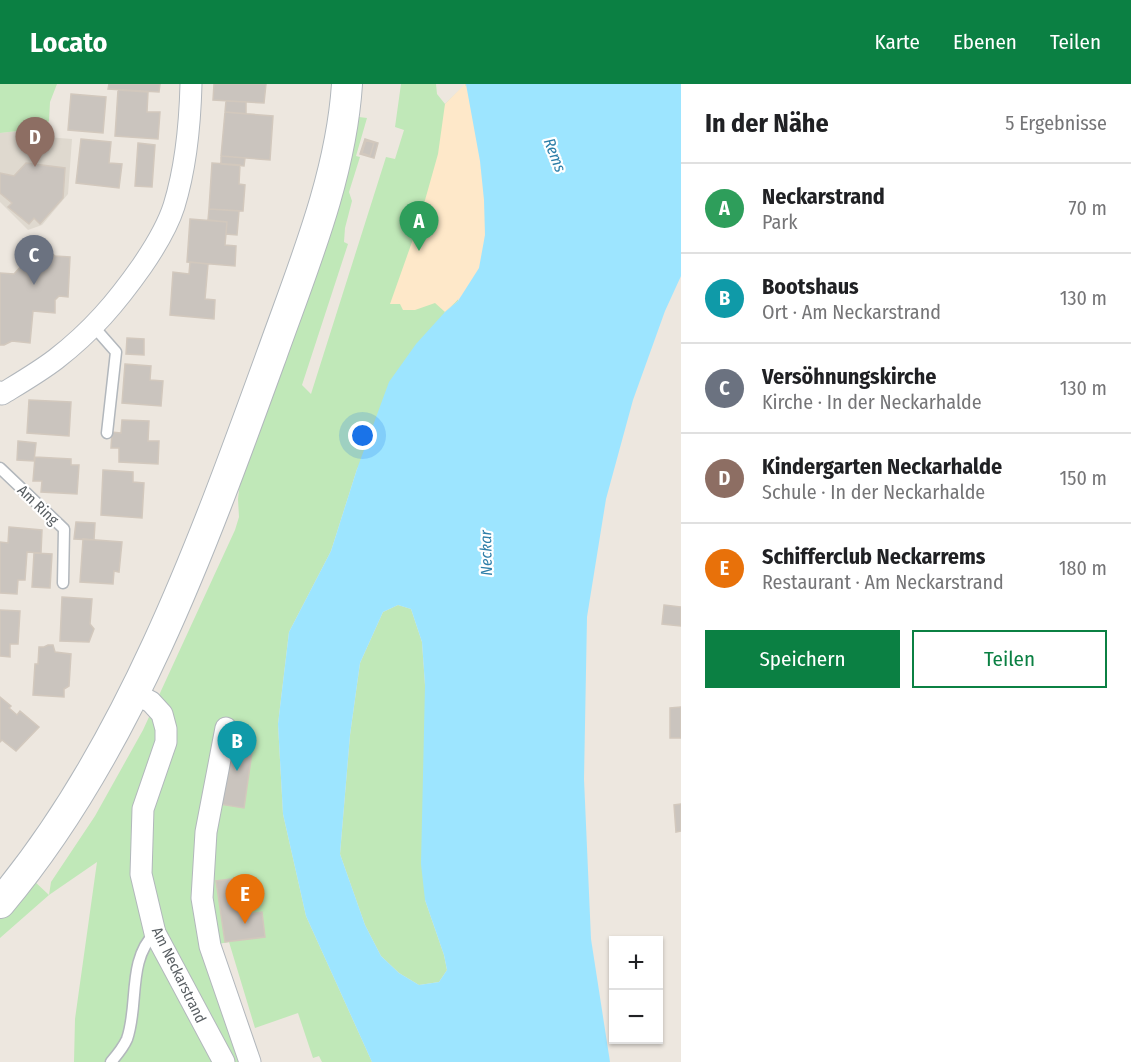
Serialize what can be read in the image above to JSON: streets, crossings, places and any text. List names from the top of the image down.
{
  "streets": {
    "street": ["Am Neckarstrand"],
    "lane": ["Am Ring"]
  },
  "water": ["Rems", "Neckar"],
  "page": {
    "header": "Locato",
    "nav": ["Karte", "Ebenen", "Teilen"],
    "heading": ["In der Nähe", "5 Ergebnisse"],
    "pins": [
      "D",
      "A",
      "C",
      "B",
      "E"
    ],
    "list": [
      {
        "mark": "A",
        "name": "Neckarstrand",
        "note": "Park",
        "value": "70 m"
      },
      {
        "mark": "B",
        "name": "Bootshaus",
        "note": "Ort · Am Neckarstrand",
        "value": "130 m"
      },
      {
        "mark": "C",
        "name": "Versöhnungskirche",
        "note": "Kirche · In der Neckarhalde",
        "value": "130 m"
      },
      {
        "mark": "D",
        "name": "Kindergarten Neckarhalde",
        "note": "Schule · In der Neckarhalde",
        "value": "150 m"
      },
      {
        "mark": "E",
        "name": "Schifferclub Neckarrems",
        "note": "Restaurant · Am Neckarstrand",
        "value": "180 m"
      }
    ],
    "buttons": ["Speichern", "Teilen"],
    "map_buttons": ["+", "−"]
  }
}
